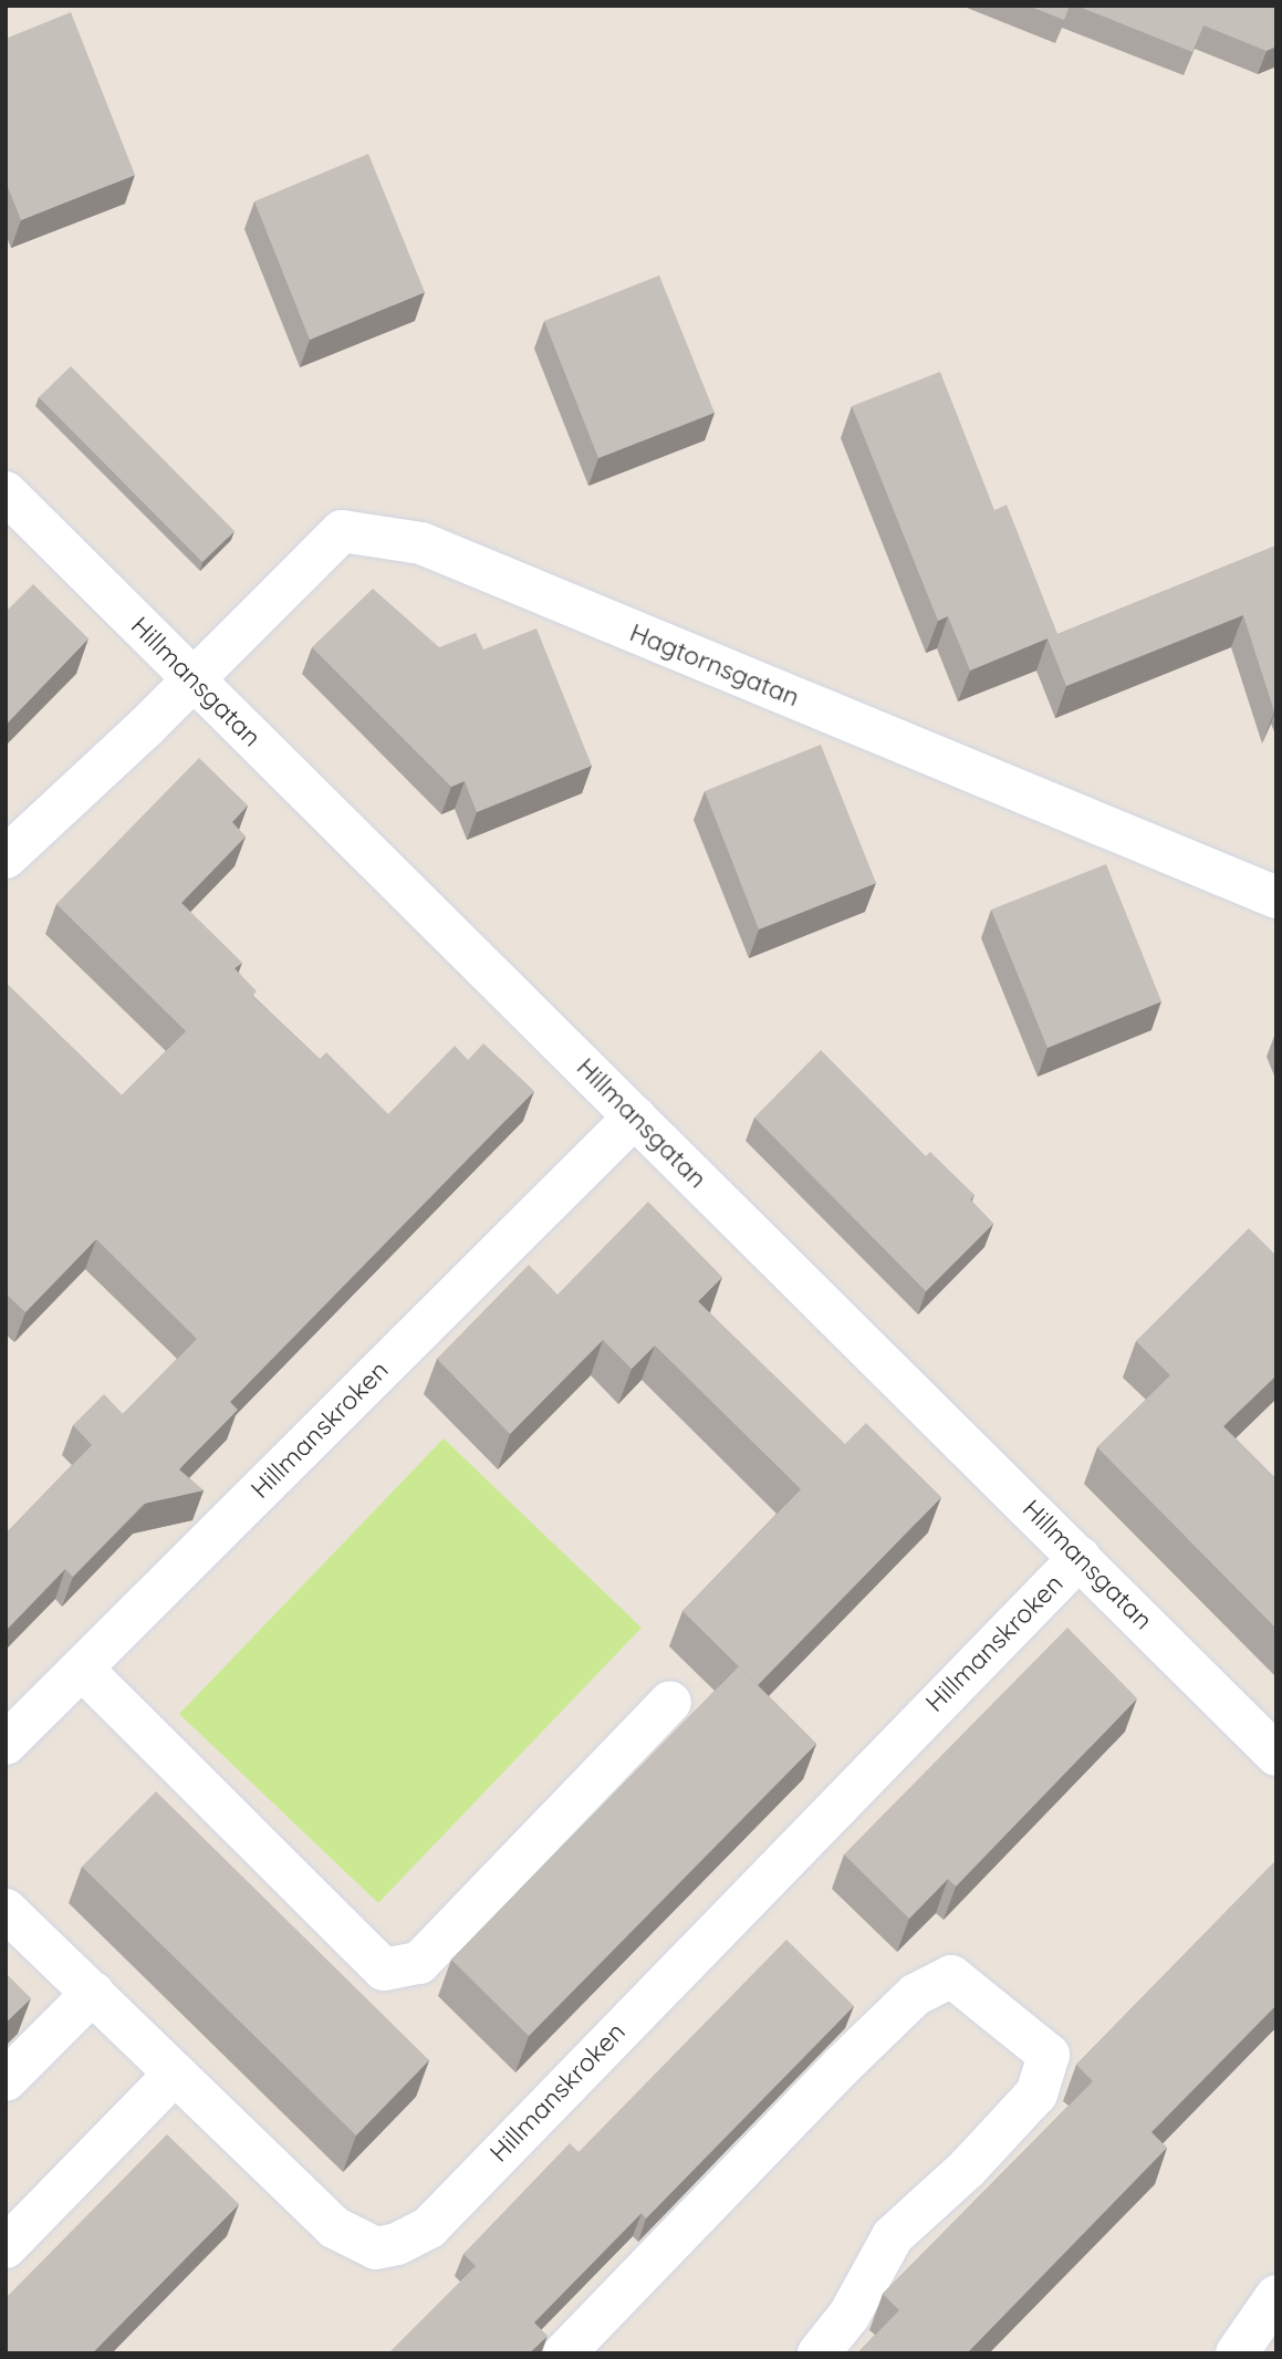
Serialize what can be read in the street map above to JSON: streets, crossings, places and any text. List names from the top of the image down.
{
  "streets": {
    "street": ["Hagtornsgatan", "Hillmansgatan", "Hillmanskroken"]
  },
  "crossings": [
    ["Hagtornsgatan", "Hillmansgatan"],
    ["Hillmansgatan", "Hillmanskroken"]
  ]
}
